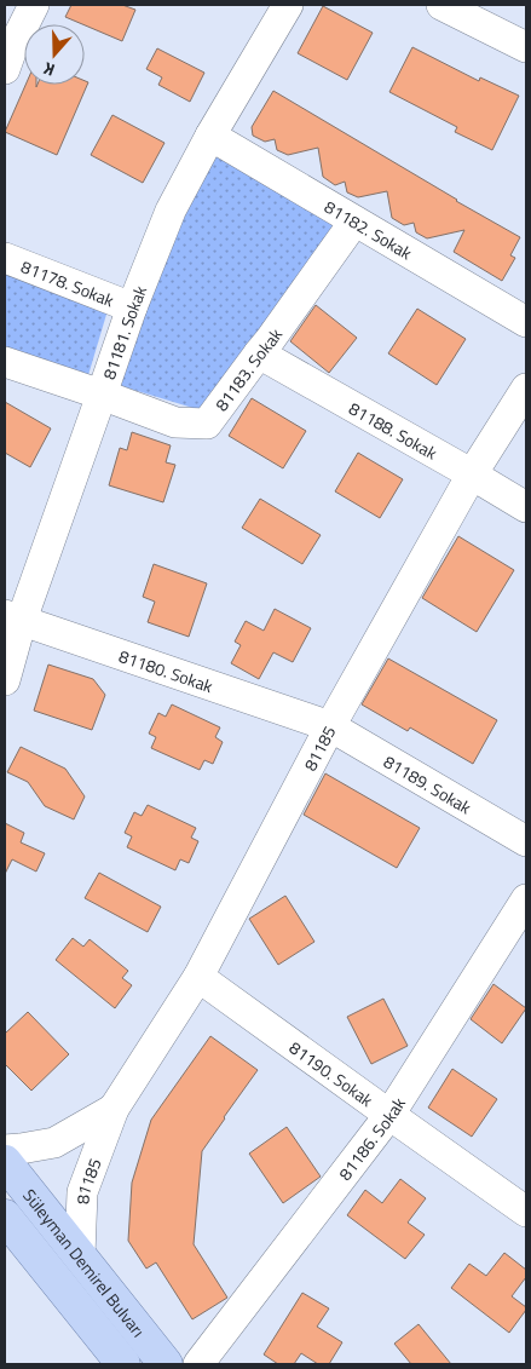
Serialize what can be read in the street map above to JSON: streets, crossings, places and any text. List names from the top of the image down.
{
  "streets": {
    "main road": ["Süleyman Demirel Bulvarı"],
    "street": [
      "81182. Sokak",
      "81178. Sokak",
      "81181. Sokak",
      "81183. Sokak",
      "81188. Sokak",
      "81180. Sokak",
      "81185",
      "81189. Sokak",
      "81190. Sokak",
      "81186. Sokak"
    ]
  },
  "crossings": [
    ["81182. Sokak", "81181. Sokak"],
    ["81182. Sokak", "81183. Sokak"],
    ["81178. Sokak", "81181. Sokak"],
    ["81181. Sokak", "81183. Sokak"],
    ["81181. Sokak", "81180. Sokak"],
    ["81183. Sokak", "81188. Sokak"],
    ["81188. Sokak", "81185"],
    ["81180. Sokak", "81185"],
    ["81180. Sokak", "81189. Sokak"],
    ["81185", "81189. Sokak"],
    ["81185", "81190. Sokak"],
    ["81185", "Süleyman Demirel Bulvarı"],
    ["81190. Sokak", "81186. Sokak"]
  ],
  "north": "bottom"
}
